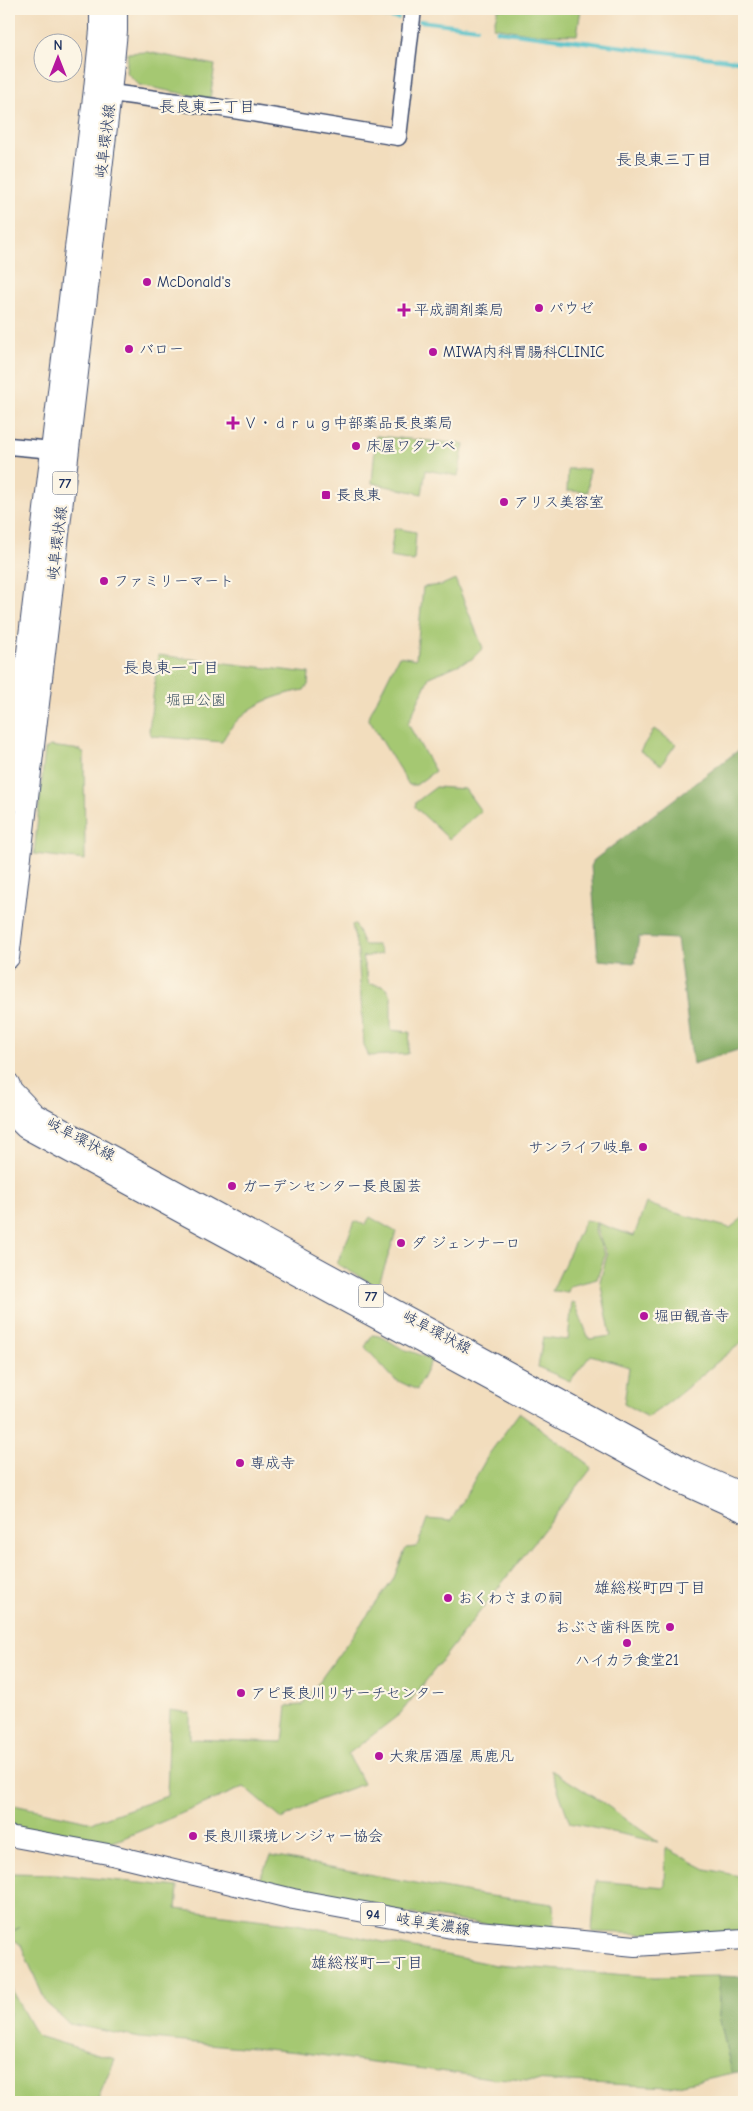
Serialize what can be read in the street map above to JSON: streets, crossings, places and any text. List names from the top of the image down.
{
  "streets": {
    "main road": [
      "岐阜環状線",
      "77",
      "94",
      "岐阜美濃線"
    ]
  },
  "districts": [
    "長良東二丁目",
    "長良東三丁目",
    "長良東一丁目",
    "雄総桜町四丁目",
    "雄総桜町一丁目"
  ],
  "parks": ["堀田公園"],
  "places": {
    "other": [
      "McDonald's",
      "パウゼ",
      "バロー",
      "MIWA内科胃腸科CLINIC",
      "床屋ワタナベ",
      "アリス美容室",
      "ファミリーマート",
      "サンライフ岐阜",
      "ガーデンセンター長良園芸",
      "ダ ジェンナーロ",
      "堀田観音寺",
      "専成寺",
      "おくわさまの祠",
      "おぶさ歯科医院",
      "ハイカラ食堂21",
      "アピ長良川リサーチセンター",
      "大衆居酒屋 馬鹿凡",
      "長良川環境レンジャー協会"
    ],
    "health": ["平成調剤薬局", "Ｖ・ｄｒｕｇ中部薬品長良薬局"],
    "transit": ["長良東"]
  },
  "north": "top"
}
